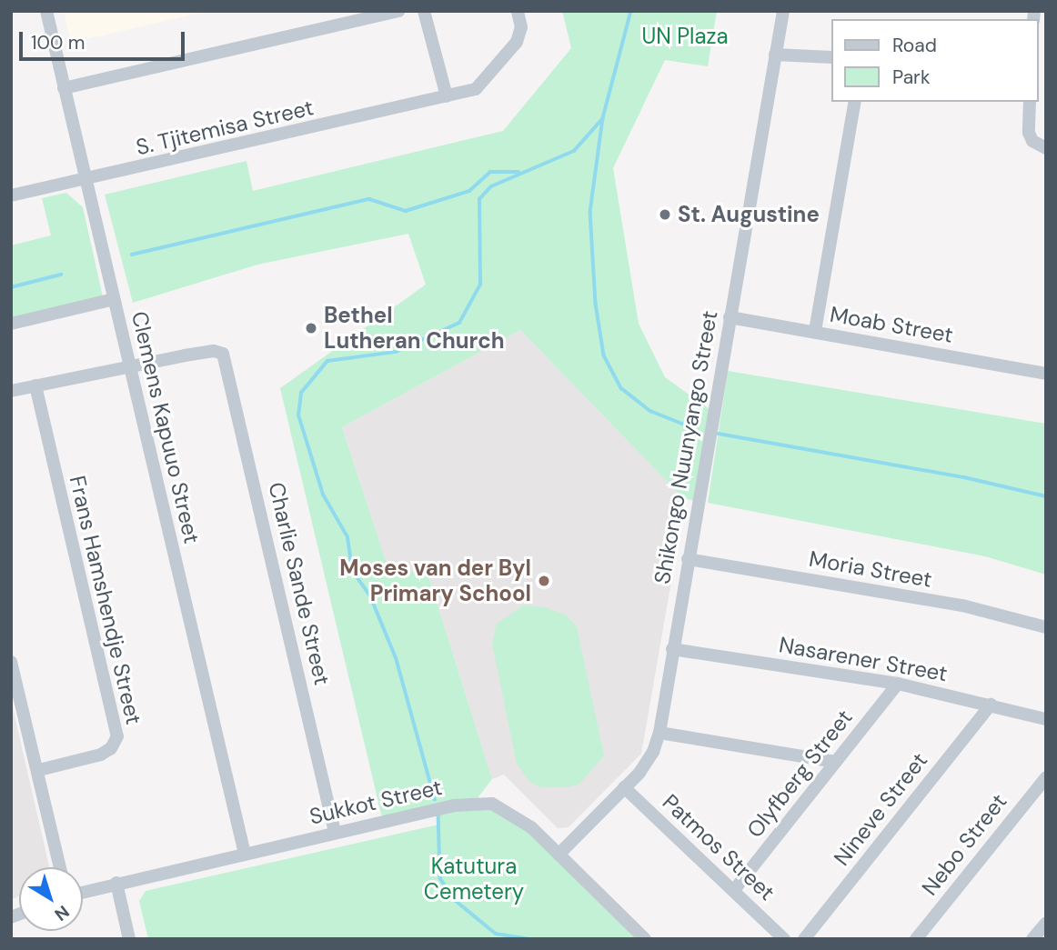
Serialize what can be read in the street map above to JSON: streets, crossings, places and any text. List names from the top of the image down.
{
  "streets": {
    "street": [
      "S. Tjitemisa Street",
      "Moab Street",
      "Clemens Kapuuo Street",
      "Shikongo Nuunyango Street",
      "Moria Street",
      "Charlie Sande Street",
      "Frans Hamshendje Street",
      "Nasarener Street",
      "Olyfberg Street",
      "Sukkot Street",
      "Nineve Street",
      "Nebo Street",
      "Patmos Street"
    ]
  },
  "crossings": [
    ["S. Tjitemisa Street", "Clemens Kapuuo Street"],
    ["Moab Street", "Shikongo Nuunyango Street"],
    ["Clemens Kapuuo Street", "Charlie Sande Street"],
    ["Clemens Kapuuo Street", "Sukkot Street"],
    ["Shikongo Nuunyango Street", "Moria Street"],
    ["Shikongo Nuunyango Street", "Nasarener Street"],
    ["Shikongo Nuunyango Street", "Sukkot Street"],
    ["Shikongo Nuunyango Street", "Patmos Street"],
    ["Charlie Sande Street", "Sukkot Street"],
    ["Nasarener Street", "Olyfberg Street"],
    ["Nasarener Street", "Nineve Street"],
    ["Olyfberg Street", "Patmos Street"]
  ],
  "parks": ["UN Plaza", "Katutura Cemetery"],
  "places": ["St. Augustine", "Bethel Lutheran Church", "Moses van der Byl Primary School"],
  "legend": ["Road", "Park"],
  "scale_bar": "100 m",
  "north": "bottom right"
}
